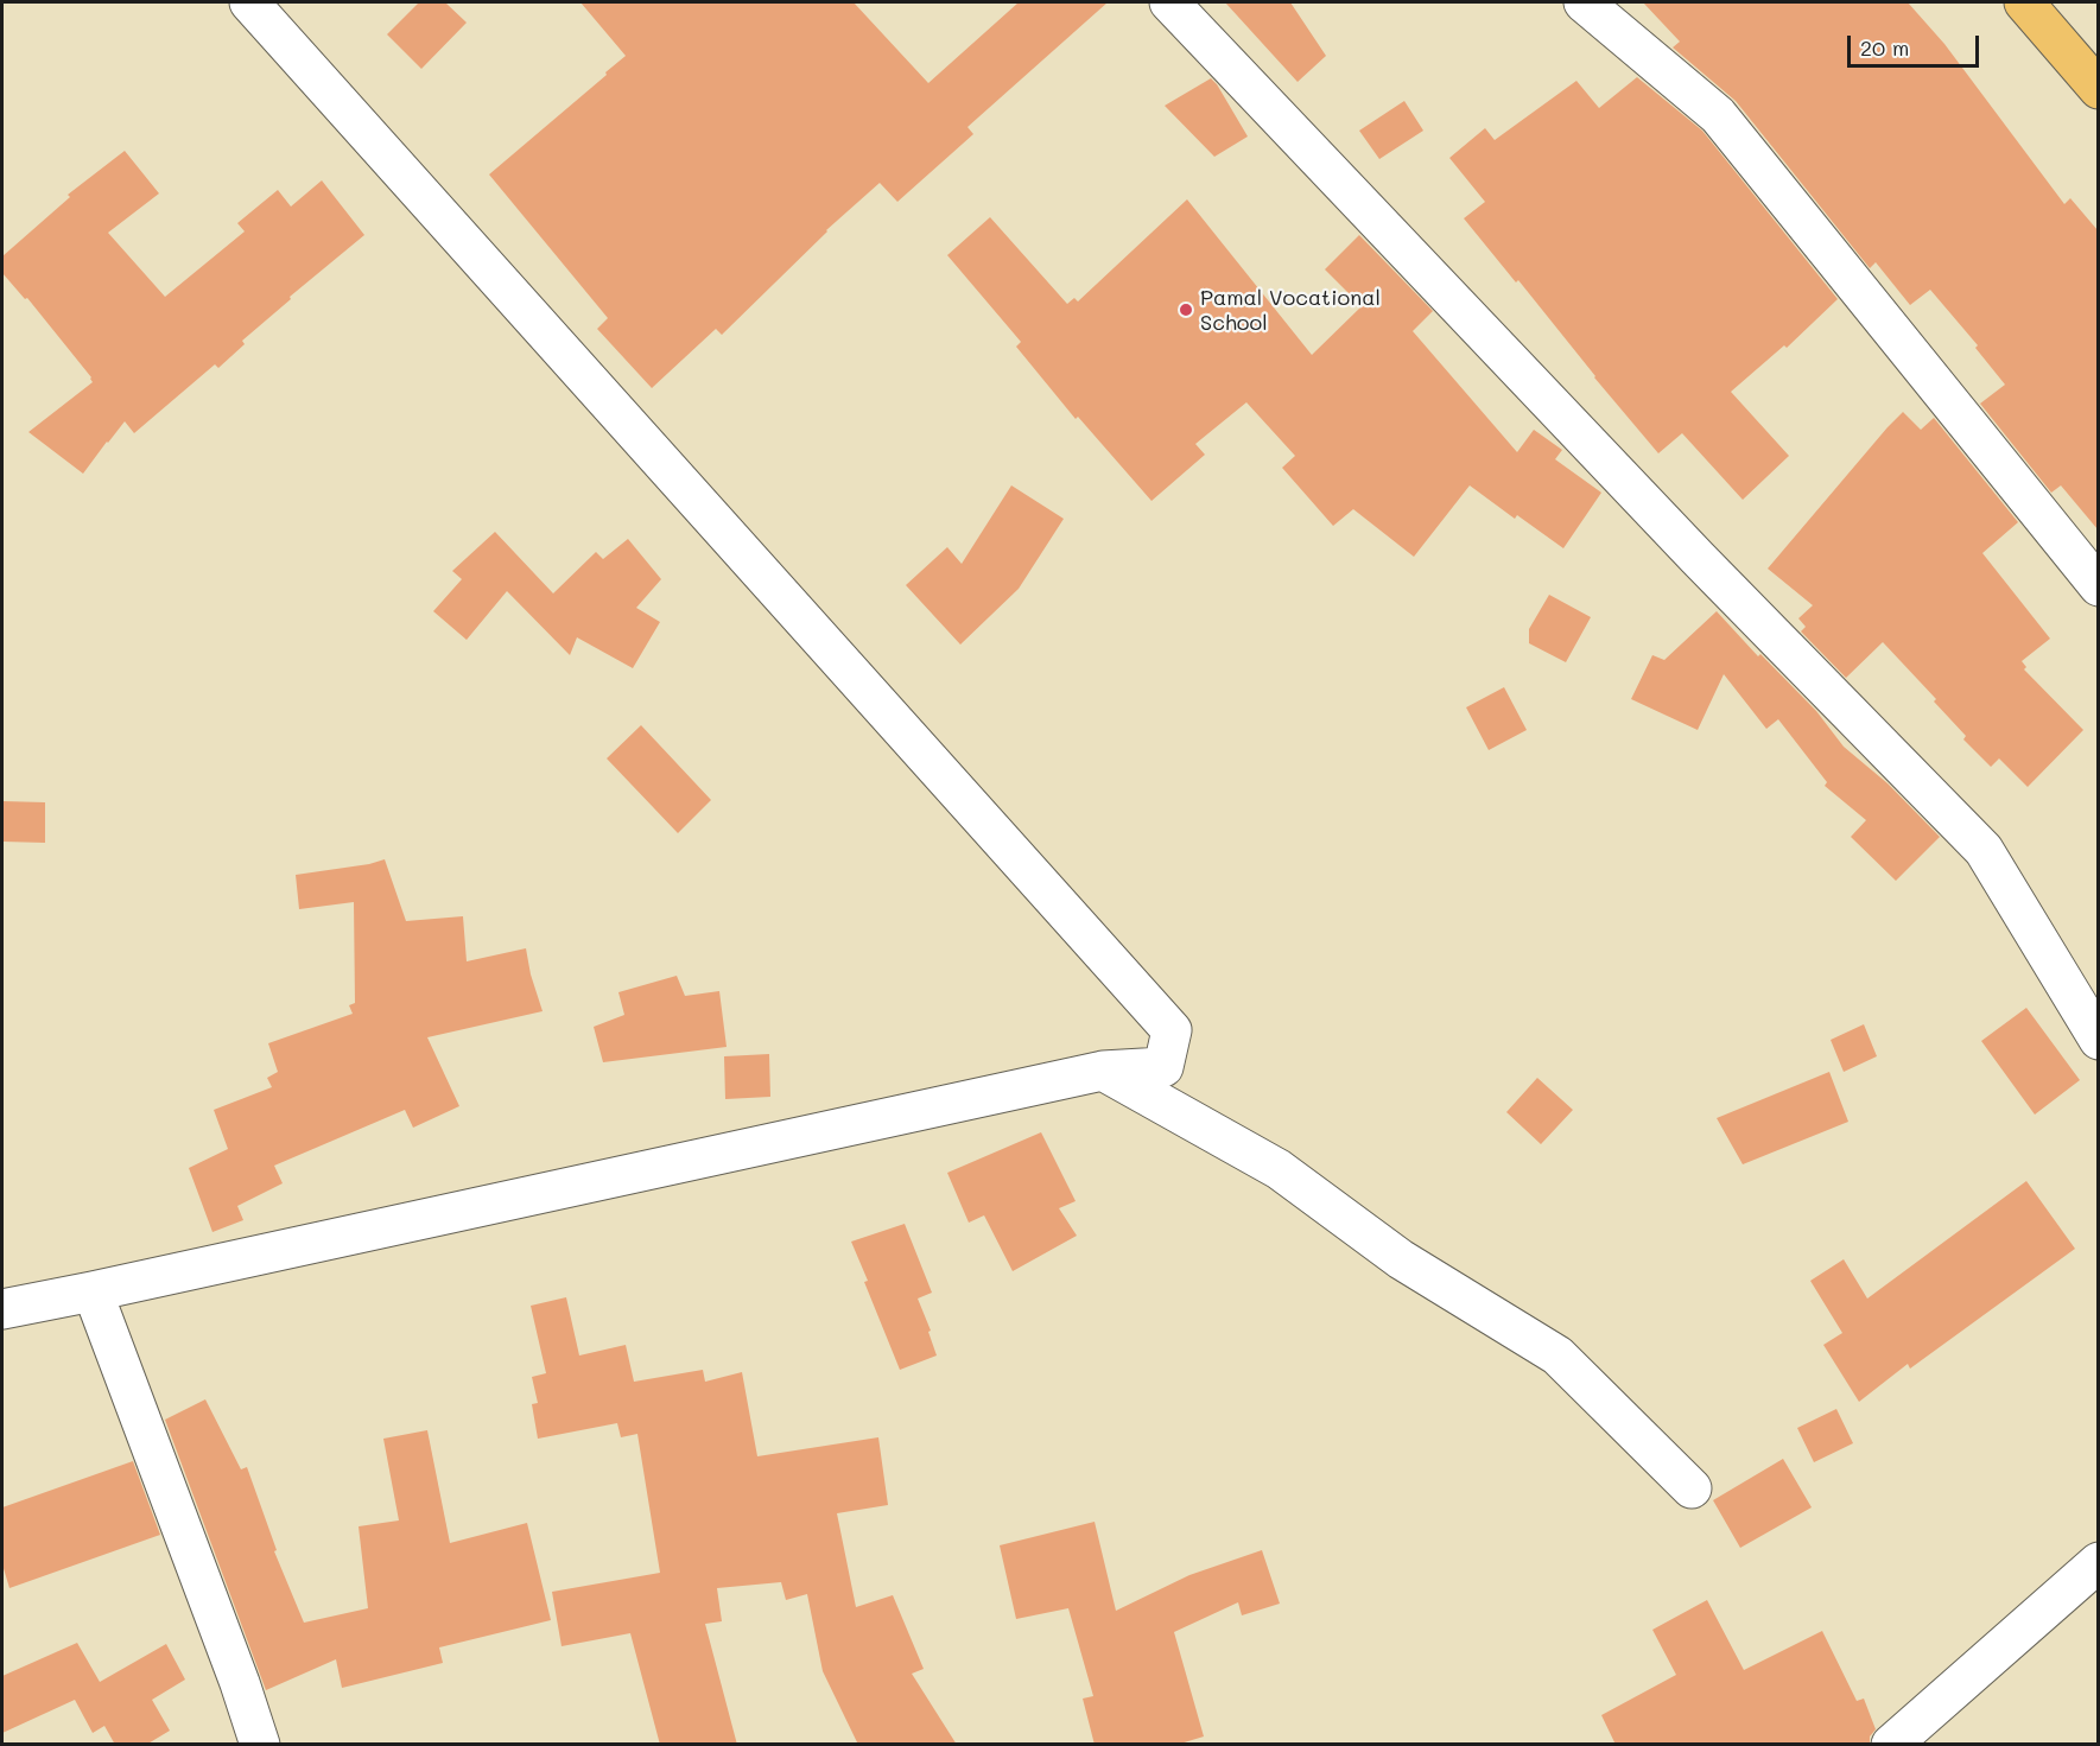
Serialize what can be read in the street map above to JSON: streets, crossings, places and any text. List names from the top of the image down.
{
  "places": ["Pamal Vocational School"],
  "scale_bar": "20 m"
}
